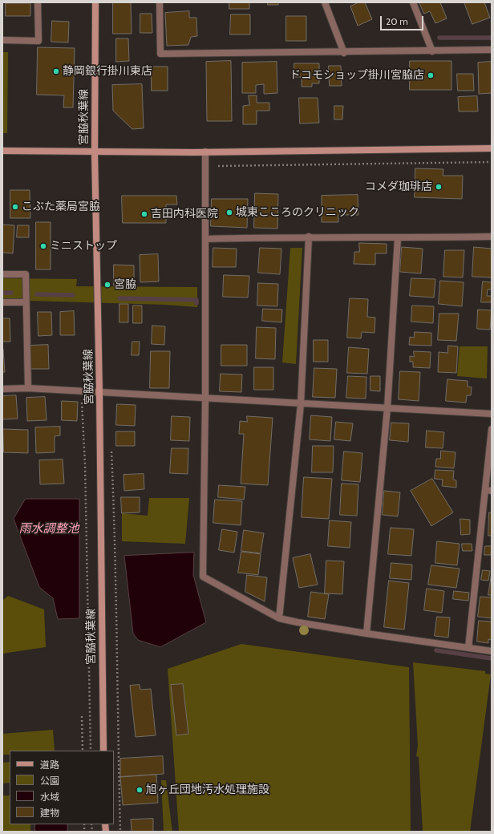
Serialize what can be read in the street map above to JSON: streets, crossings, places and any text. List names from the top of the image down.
{
  "streets": {
    "street": ["宮脇秋葉線"]
  },
  "water": ["雨水調整池"],
  "places": [
    "静岡銀行掛川東店",
    "ドコモショップ掛川宮脇店",
    "コメダ珈琲店",
    "こぶた薬局宮脇",
    "城東こころのクリニック",
    "吉田内科医院",
    "ミニストップ",
    "宮脇",
    "旭ヶ丘団地汚水処理施設"
  ],
  "legend": [
    "道路",
    "公園",
    "水域",
    "建物"
  ],
  "scale_bar": "20 m"
}
